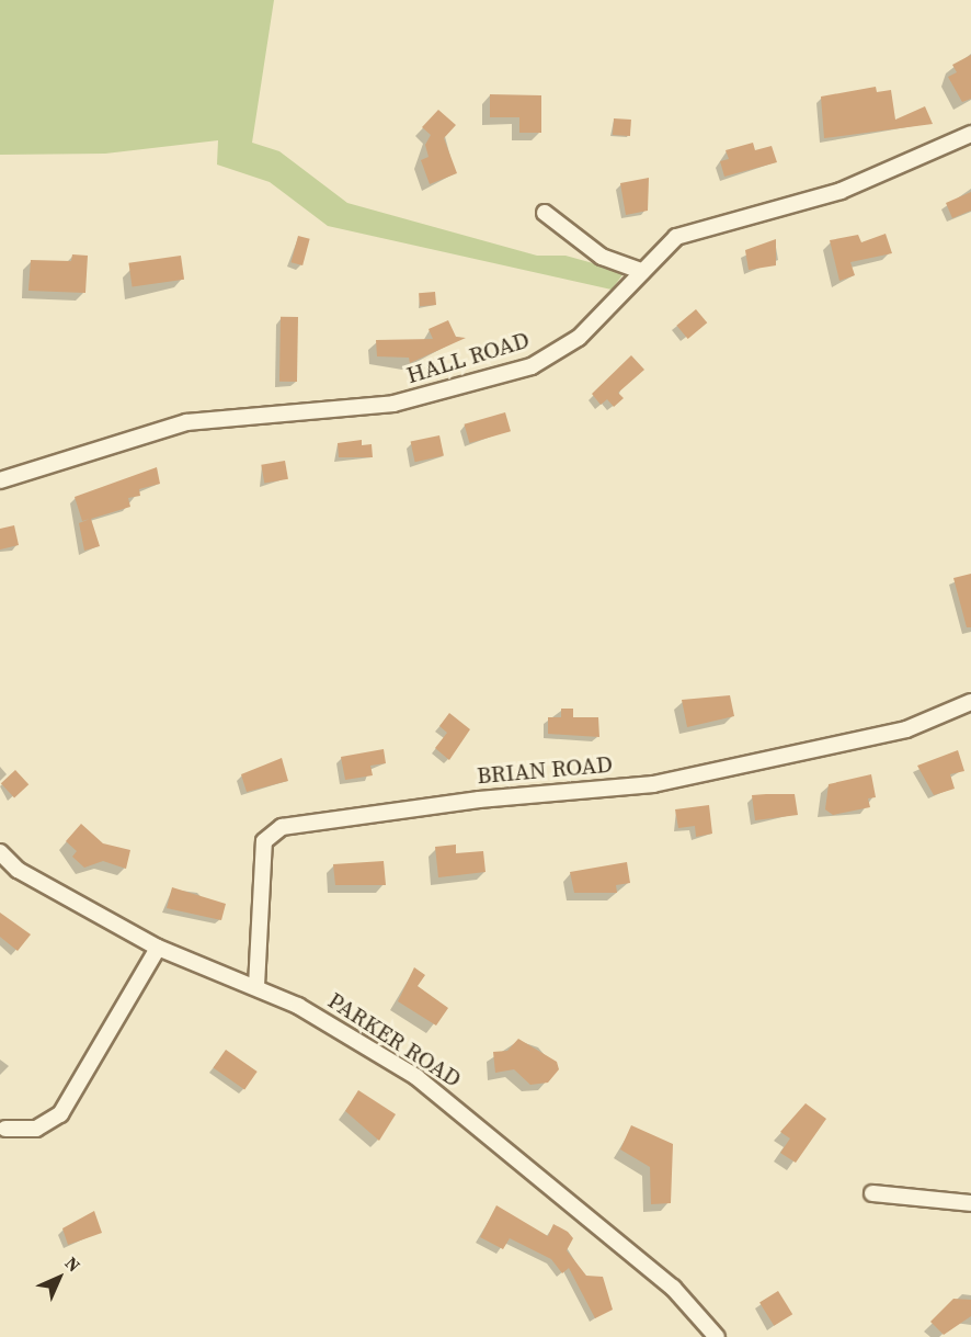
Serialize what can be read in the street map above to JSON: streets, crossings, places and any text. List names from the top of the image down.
{
  "streets": {
    "street": ["HALL ROAD", "BRIAN ROAD", "PARKER ROAD"]
  },
  "crossings": [
    ["BRIAN ROAD", "PARKER ROAD"]
  ],
  "north": "top right"
}
